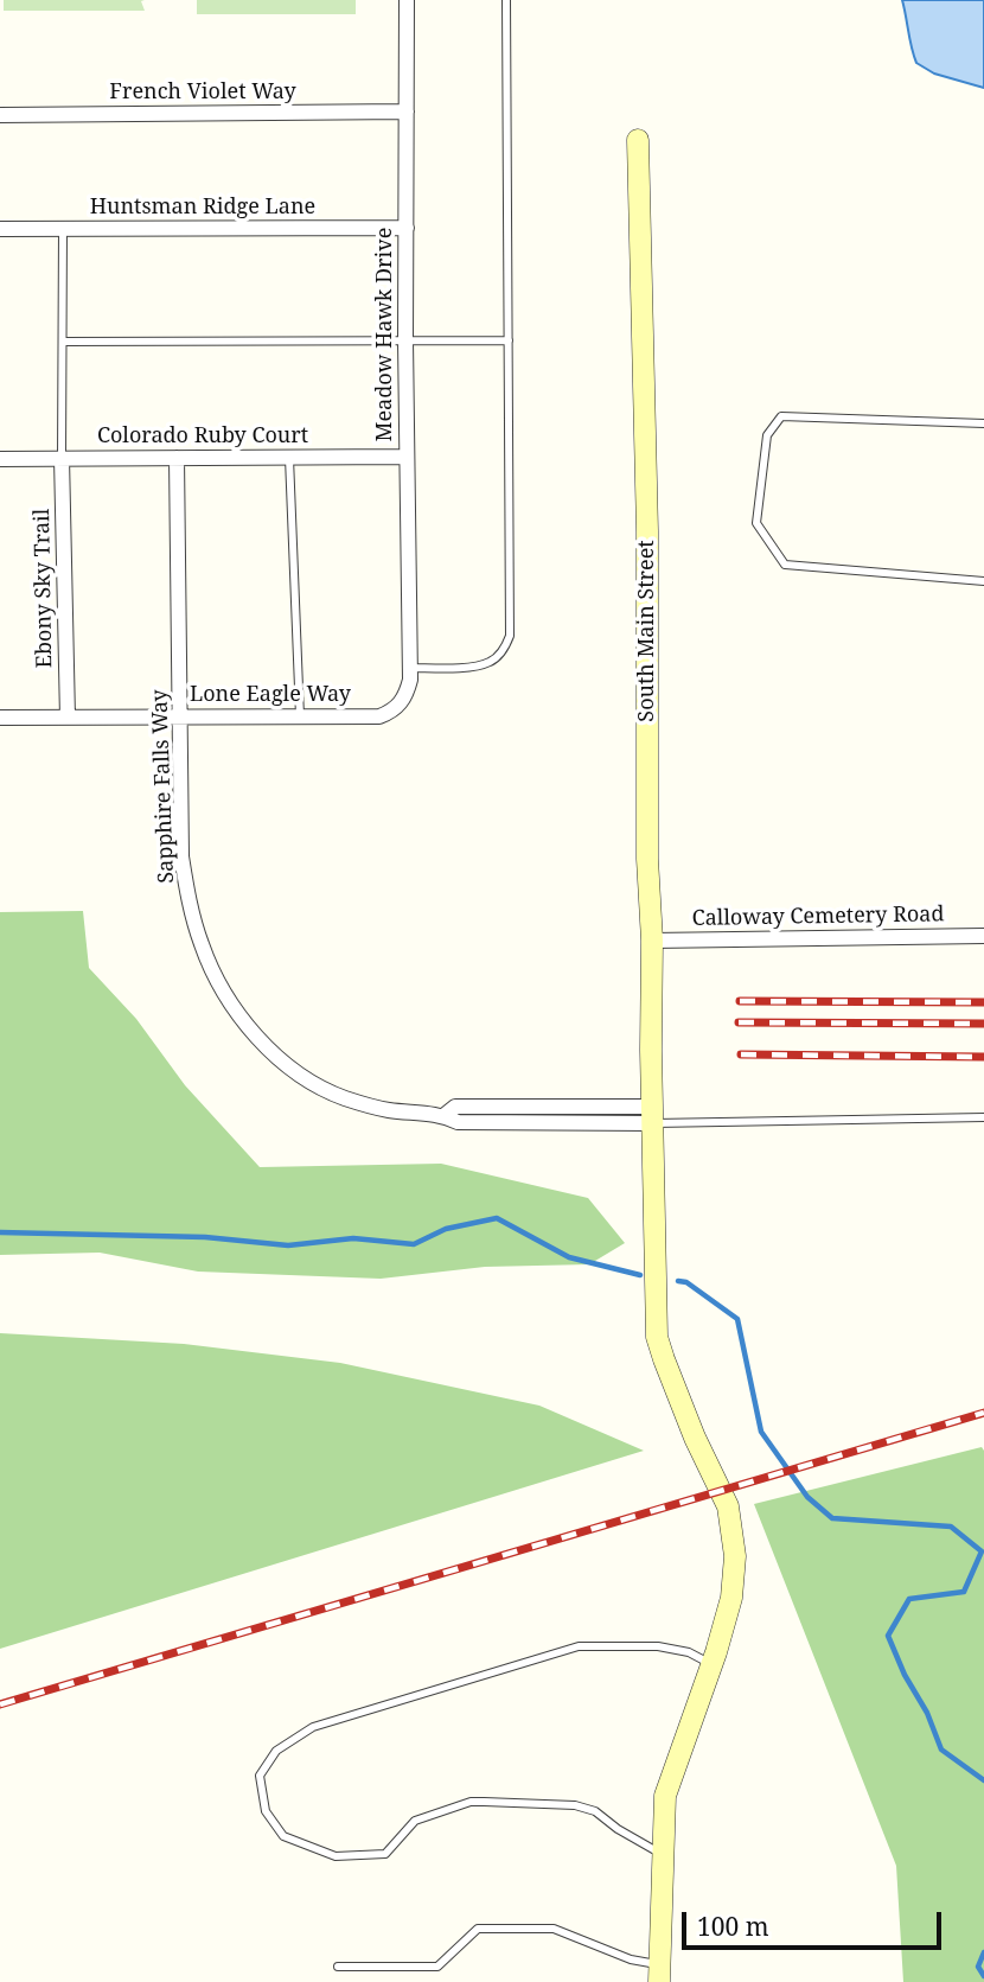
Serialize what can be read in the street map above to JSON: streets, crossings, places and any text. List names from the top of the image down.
{
  "streets": {
    "street": [
      "French Violet Way",
      "Huntsman Ridge Lane",
      "Meadow Hawk Drive",
      "Colorado Ruby Court",
      "Ebony Sky Trail",
      "South Main Street",
      "Lone Eagle Way",
      "Sapphire Falls Way",
      "Calloway Cemetery Road"
    ]
  },
  "crossings": [
    ["French Violet Way", "Meadow Hawk Drive"],
    ["Huntsman Ridge Lane", "Meadow Hawk Drive"],
    ["Meadow Hawk Drive", "Colorado Ruby Court"],
    ["Meadow Hawk Drive", "Lone Eagle Way"],
    ["Colorado Ruby Court", "Ebony Sky Trail"],
    ["Colorado Ruby Court", "Sapphire Falls Way"],
    ["Ebony Sky Trail", "Lone Eagle Way"],
    ["South Main Street", "Sapphire Falls Way"],
    ["South Main Street", "Calloway Cemetery Road"],
    ["Lone Eagle Way", "Sapphire Falls Way"]
  ],
  "scale_bar": "100 m"
}
